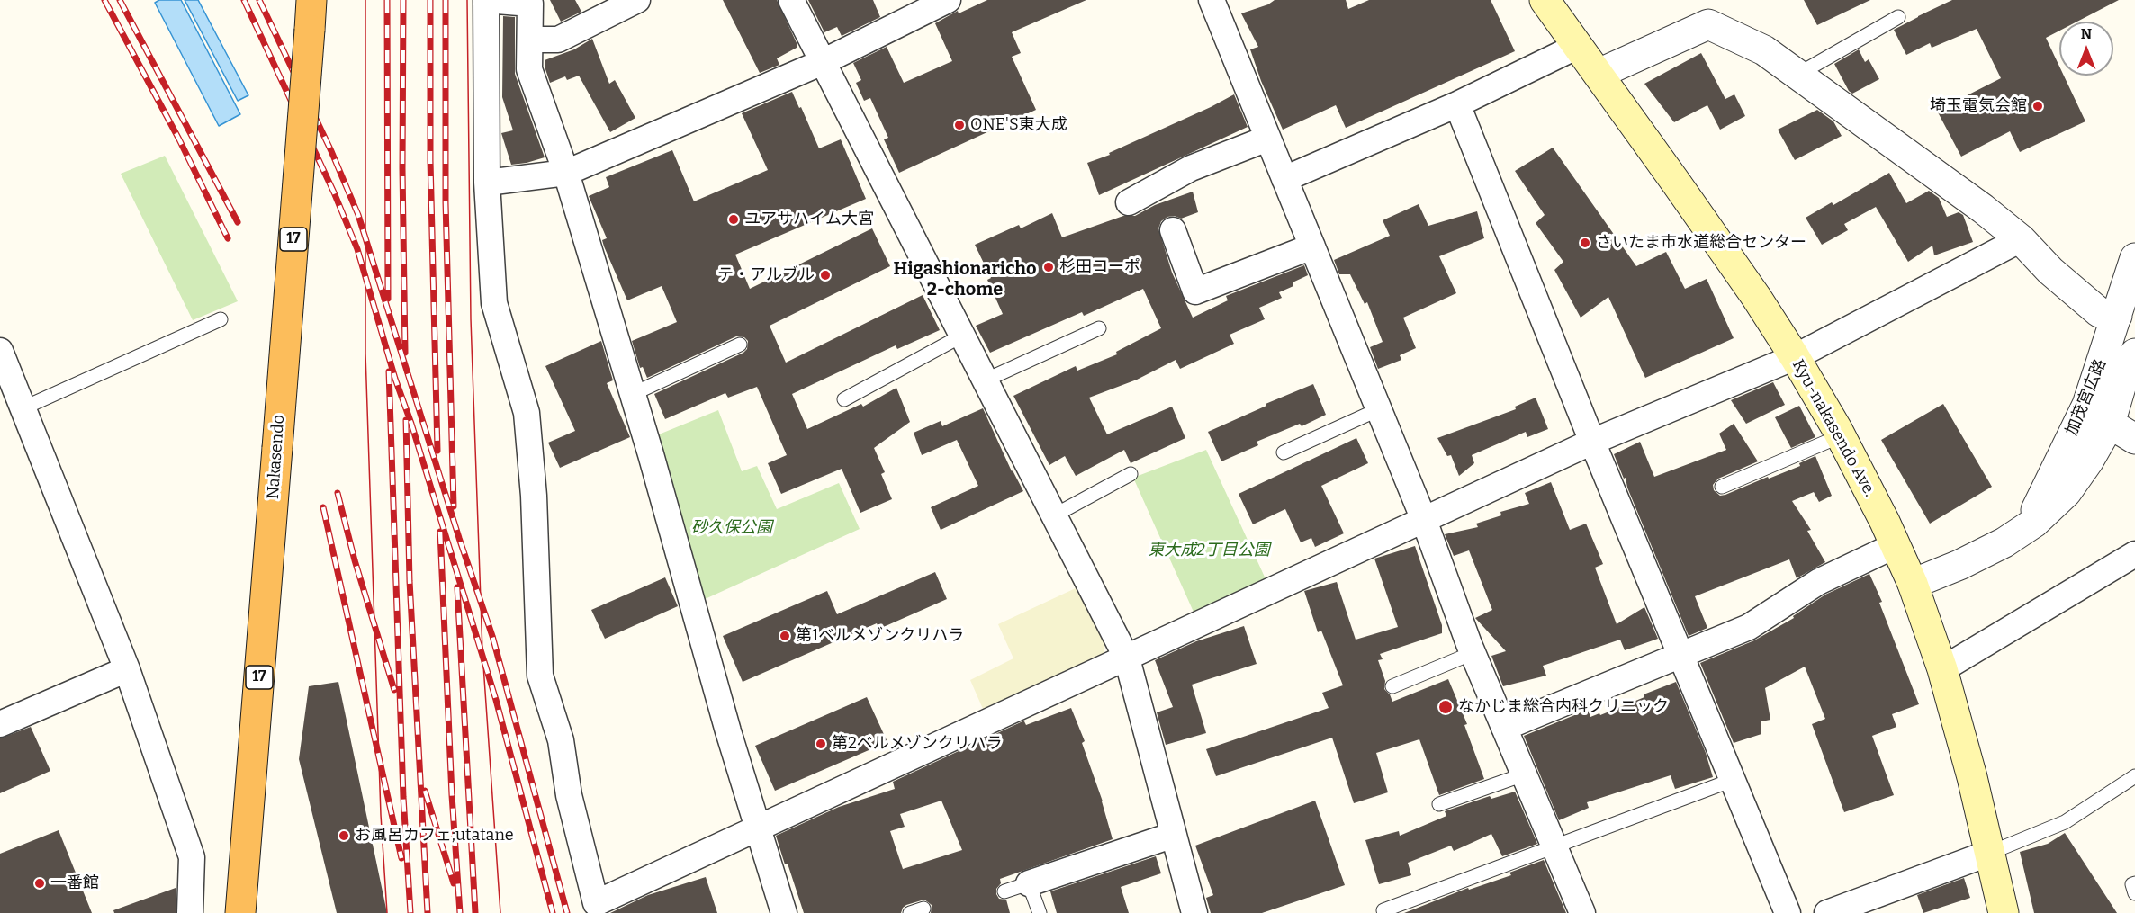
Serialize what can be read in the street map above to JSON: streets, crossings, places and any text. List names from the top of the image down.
{
  "streets": {
    "highway": ["17", "Nakasendo"],
    "main road": ["Kyu-nakasendo Ave."],
    "street": ["加茂宮広路"]
  },
  "crossings": [
    ["加茂宮広路", "Kyu-nakasendo Ave."]
  ],
  "districts": ["Higashionaricho 2-chome"],
  "parks": ["砂久保公園", "東大成2丁目公園"],
  "places": [
    "埼玉電気会館",
    "ONE'S東大成",
    "ユアサハイム大宮",
    "さいたま市水道総合センター",
    "杉田コーポ",
    "テ・アルブル",
    "第1ベルメゾンクリハラ",
    "なかじま総合内科クリニック",
    "第2ベルメゾンクリハラ",
    "お風呂カフェ;utatane",
    "一番館"
  ],
  "north": "top"
}
